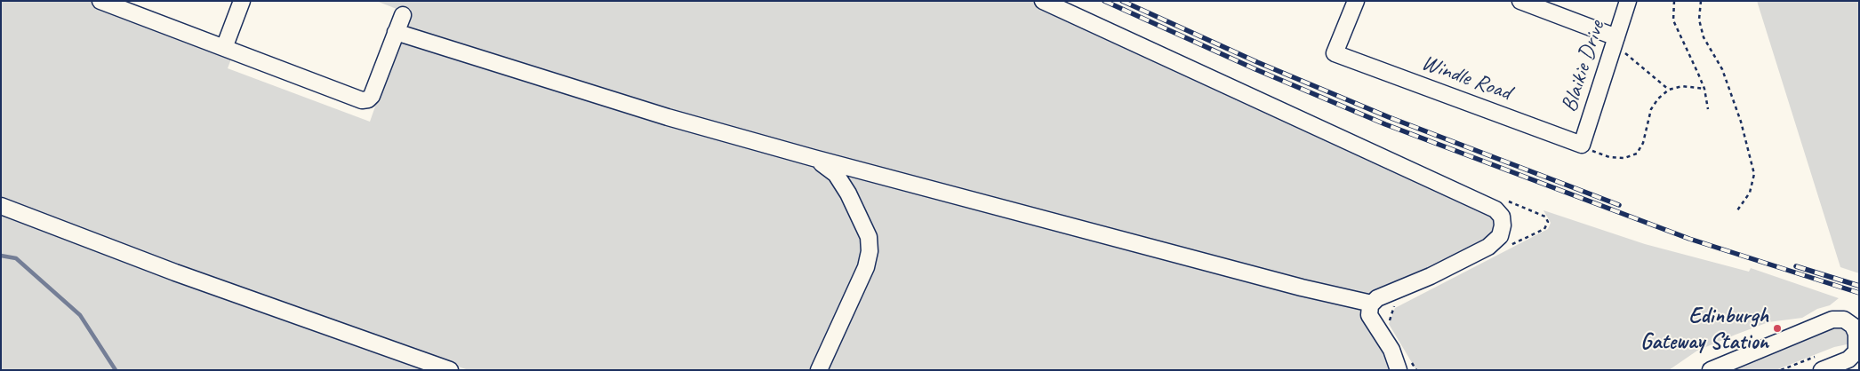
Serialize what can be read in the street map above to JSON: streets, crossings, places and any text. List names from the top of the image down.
{
  "streets": {
    "street": ["Blaikie Drive", "Windle Road"]
  },
  "crossings": [
    ["Blaikie Drive", "Windle Road"]
  ],
  "places": ["Edinburgh Gateway Station"]
}
